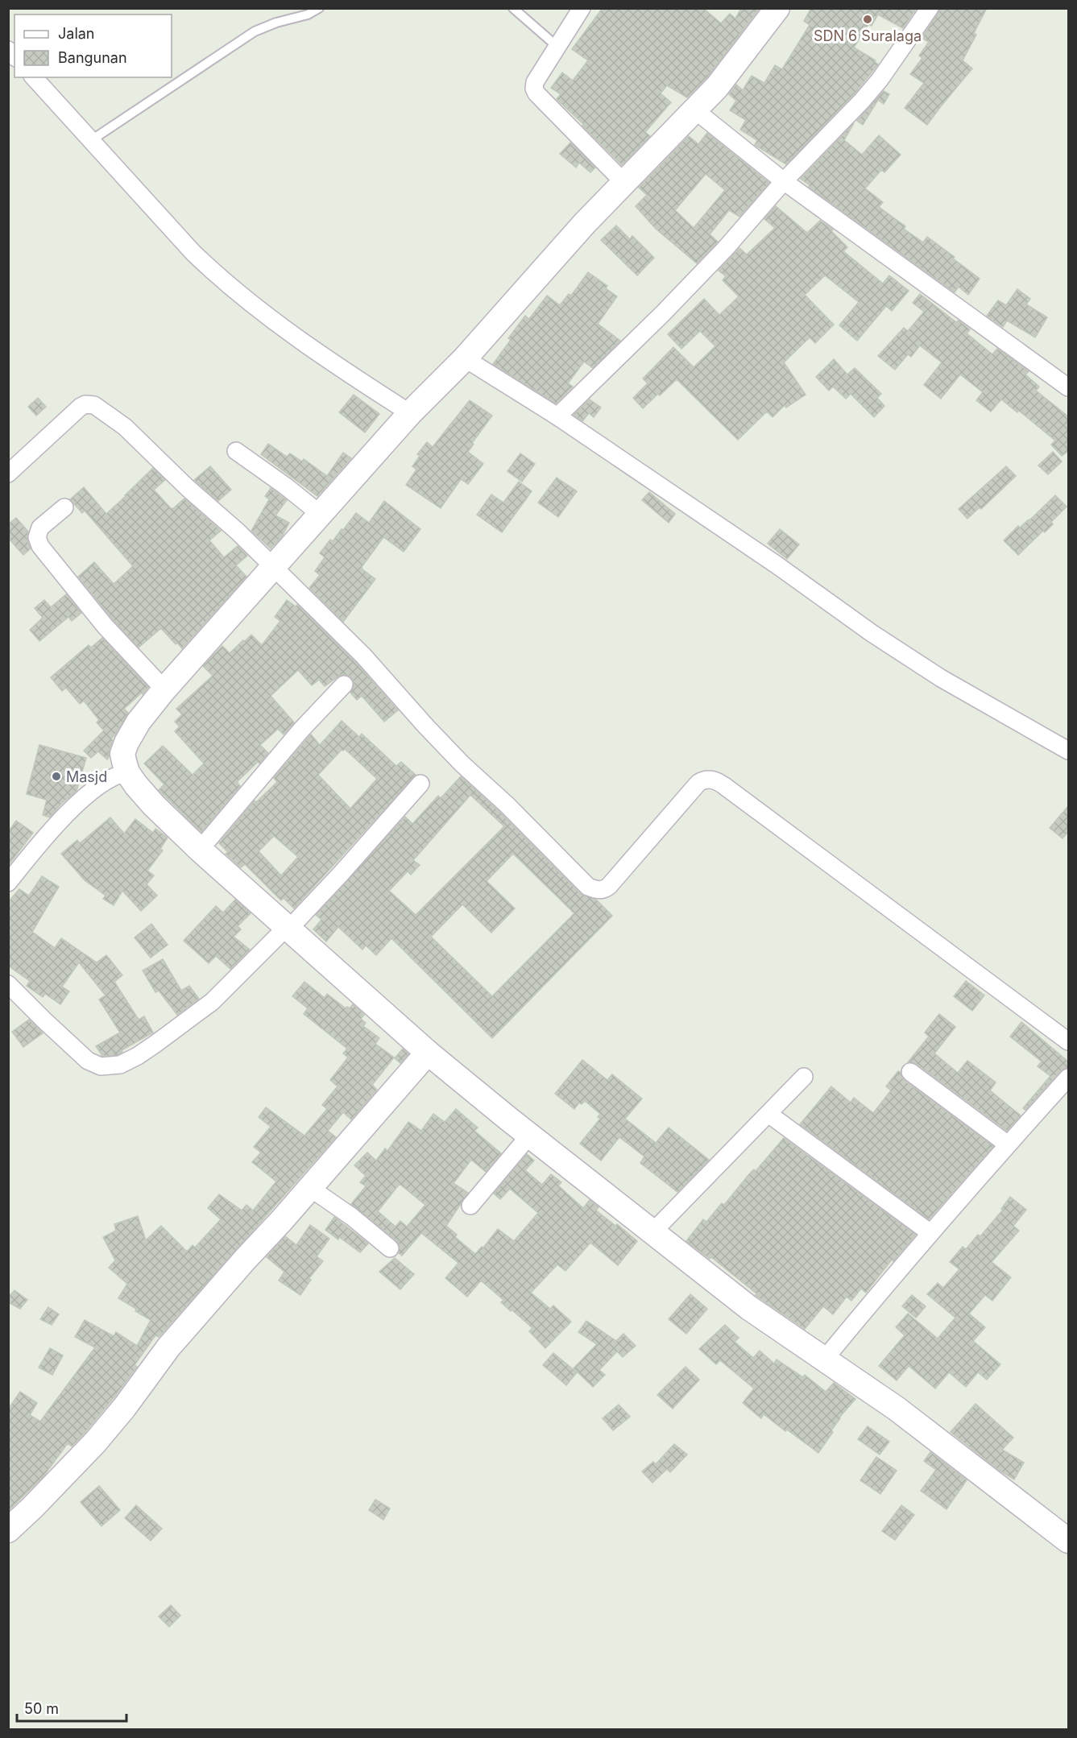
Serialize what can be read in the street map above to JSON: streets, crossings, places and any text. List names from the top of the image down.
{
  "places": ["SDN 6 Suralaga", "Masjd"],
  "legend": ["Jalan", "Bangunan"],
  "scale_bar": "50 m"
}
